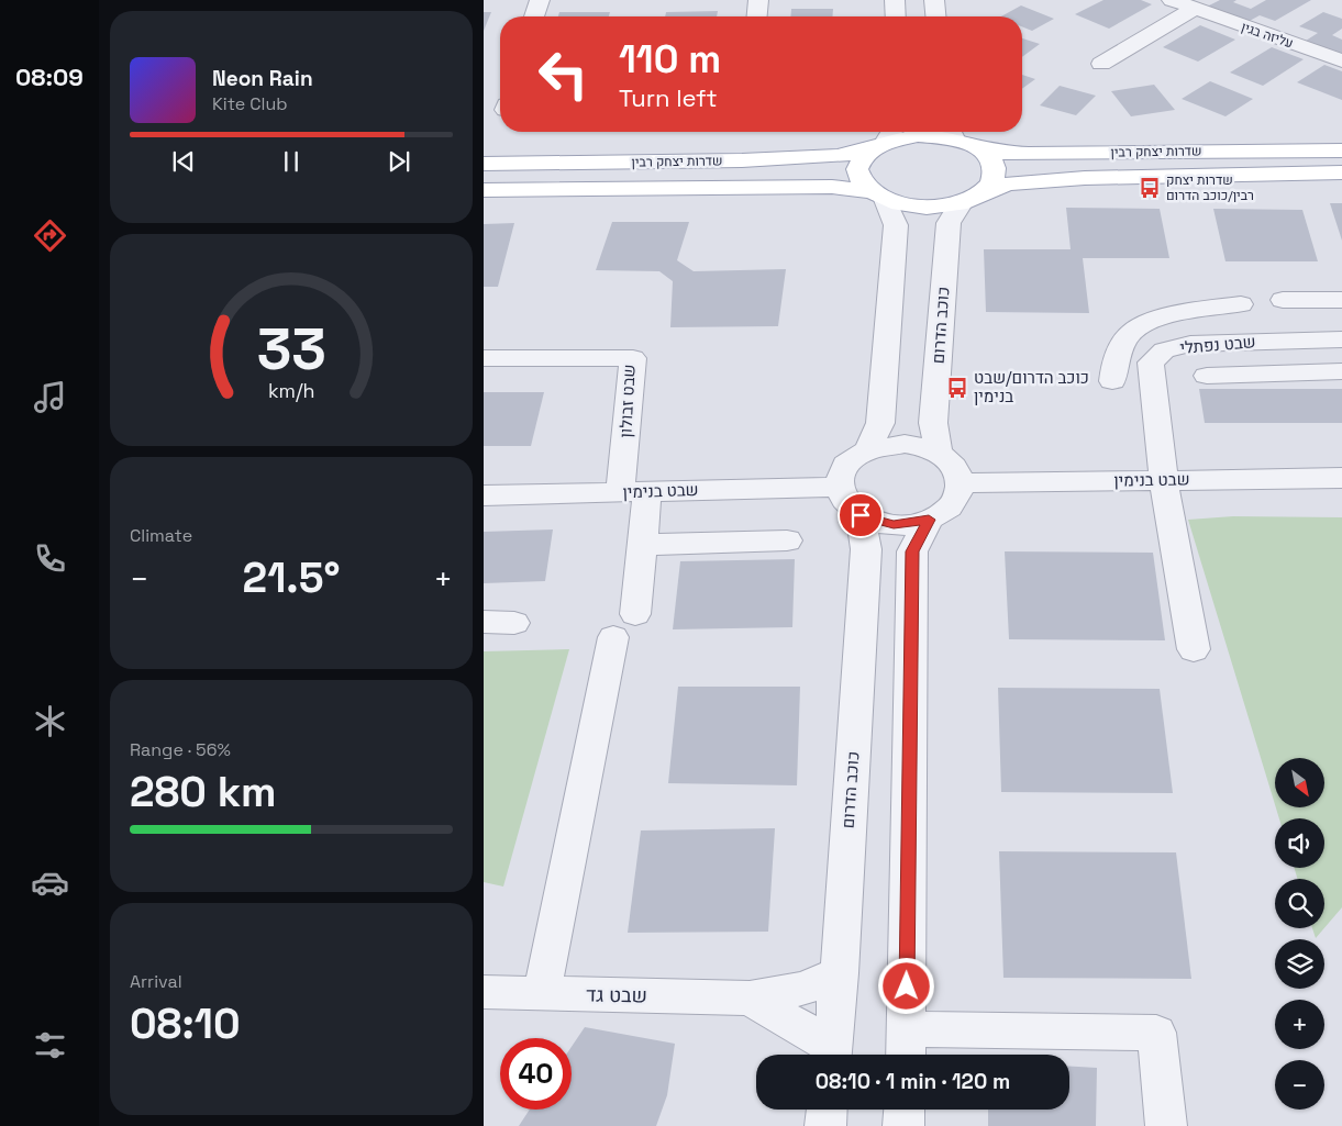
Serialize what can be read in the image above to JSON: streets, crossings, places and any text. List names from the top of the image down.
{
  "streets": {
    "main road": ["שדרות יצחק רבין"],
    "street": [
      "עליזה בגין",
      "כוכב הדרום",
      "שבט נפתלי",
      "שבט זבולון",
      "שבט בנימין",
      "שבט גד"
    ]
  },
  "crossings": [
    ["שדרות יצחק רבין", "כוכב הדרום"],
    ["כוכב הדרום", "שבט בנימין"],
    ["כוכב הדרום", "שבט גד"],
    ["שבט נפתלי", "שבט בנימין"],
    ["שבט זבולון", "שבט בנימין"]
  ],
  "places": {
    "bus stop": ["שדרות יצחק רבין/כוכב הדרום", "כוכב הדרום/שבט בנימין"]
  },
  "north": "bottom right",
  "page": {
    "tabs": "08:09",
    "turn": ["110 m", "Turn left"],
    "song": ["Neon Rain", "Kite Club"],
    "tile": [
      "Climate",
      ["Range · 56%", "280 km"],
      ["Arrival", "08:10"]
    ],
    "heat": ["−", "21.5°", "+"],
    "map_buttons": ["+", "−"],
    "limit": "40",
    "trip": "08:10 · 1 min · 120 m",
    "gauge": ["33", "km/h"]
  }
}
